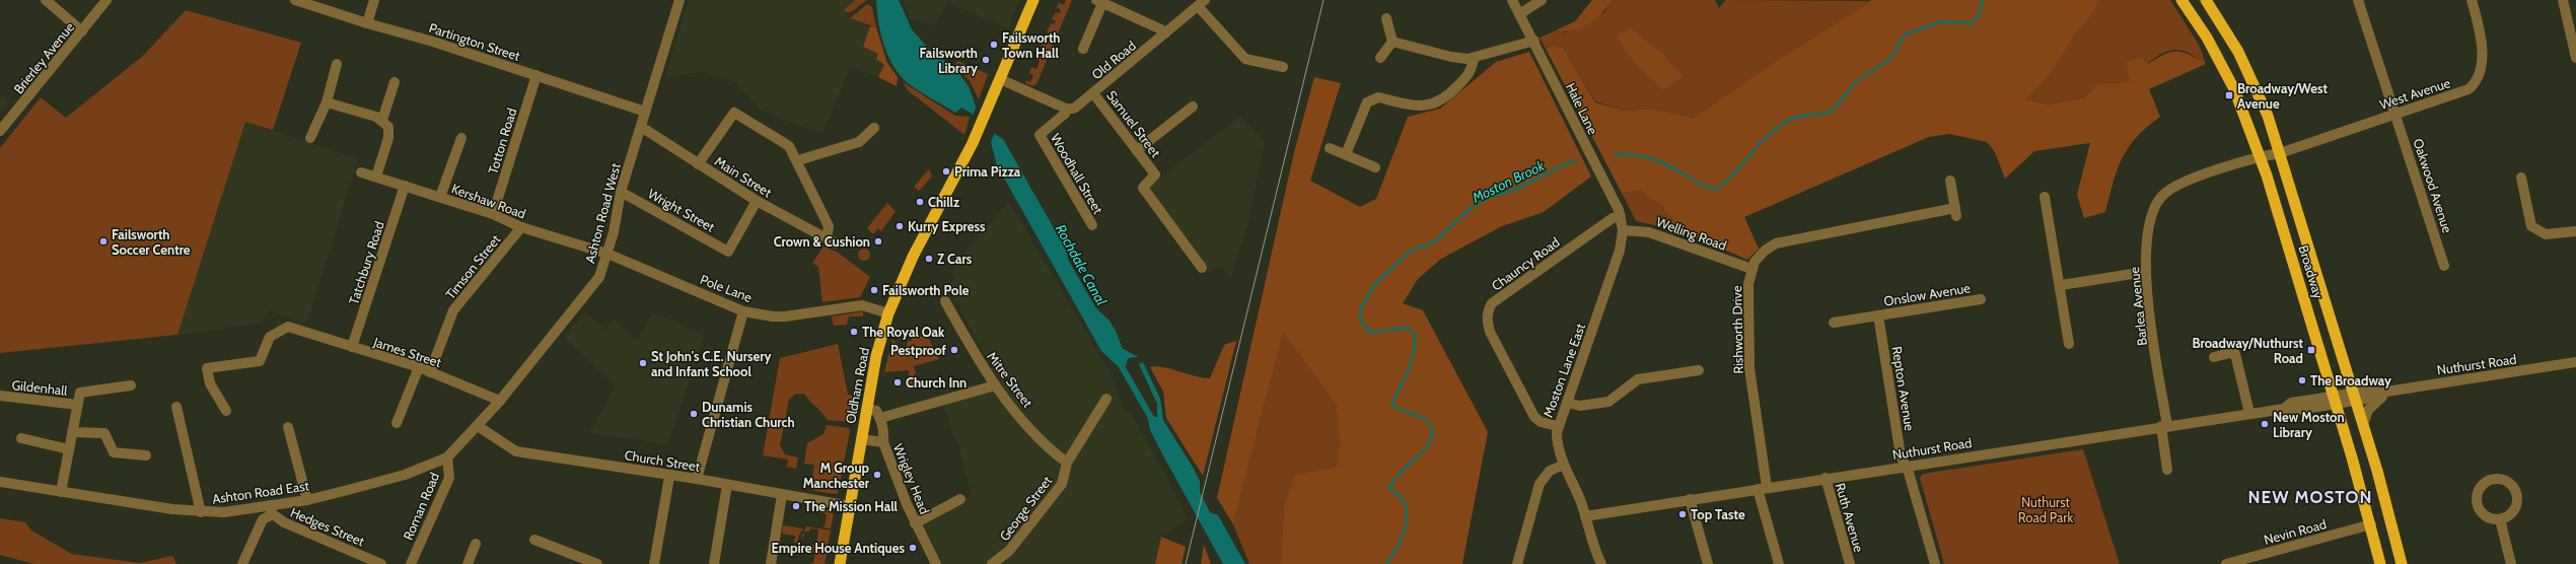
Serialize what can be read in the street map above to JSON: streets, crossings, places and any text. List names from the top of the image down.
{
  "streets": {
    "highway": ["Broadway", "Oldham Road"],
    "street": [
      "Partington Street",
      "Brierley Avenue",
      "Old Road",
      "West Avenue",
      "Hale Lane",
      "Samuel Street",
      "Totton Road",
      "Woodhall Street",
      "Main Street",
      "Oakwood Avenue",
      "Kershaw Road",
      "Wright Street",
      "Ashton Road West",
      "Welling Road",
      "Tatchbury Road",
      "Chauncy Road",
      "Timson Street",
      "Pole Lane",
      "Onslow Avenue",
      "Barlea Avenue",
      "Rishworth Drive",
      "James Street",
      "Nuthurst Road",
      "Moston Lane East",
      "Mitre Street",
      "Gildenhall",
      "Repton Avenue",
      "Church Street",
      "Wrigley Head",
      "Ashton Road East",
      "Roman Road",
      "George Street",
      "Ruth Avenue",
      "Hedges Street",
      "Nevin Road"
    ]
  },
  "crossings": [
    ["Partington Street", "Totton Road"],
    ["Partington Street", "Ashton Road West"],
    ["Old Road", "Samuel Street"],
    ["Old Road", "Woodhall Street"],
    ["West Avenue", "Oakwood Avenue"],
    ["West Avenue", "Broadway"],
    ["West Avenue", "Barlea Avenue"],
    ["Hale Lane", "Welling Road"],
    ["Hale Lane", "Chauncy Road"],
    ["Hale Lane", "Moston Lane East"],
    ["Totton Road", "Kershaw Road"],
    ["Main Street", "Wright Street"],
    ["Main Street", "Ashton Road West"],
    ["Kershaw Road", "Ashton Road West"],
    ["Kershaw Road", "Tatchbury Road"],
    ["Kershaw Road", "Timson Street"],
    ["Kershaw Road", "Pole Lane"],
    ["Wright Street", "Ashton Road West"],
    ["Ashton Road West", "Pole Lane"],
    ["Ashton Road West", "James Street"],
    ["Ashton Road West", "Church Street"],
    ["Ashton Road West", "Ashton Road East"],
    ["Ashton Road West", "Roman Road"],
    ["Welling Road", "Rishworth Drive"],
    ["Welling Road", "Moston Lane East"],
    ["Tatchbury Road", "James Street"],
    ["Chauncy Road", "Moston Lane East"],
    ["Timson Street", "James Street"],
    ["Broadway", "Barlea Avenue"],
    ["Broadway", "Nuthurst Road"],
    ["Broadway", "Nevin Road"],
    ["Pole Lane", "Oldham Road"],
    ["Onslow Avenue", "Repton Avenue"],
    ["Barlea Avenue", "Nuthurst Road"],
    ["Rishworth Drive", "Nuthurst Road"],
    ["Nuthurst Road", "Moston Lane East"],
    ["Nuthurst Road", "Repton Avenue"],
    ["Nuthurst Road", "Ruth Avenue"],
    ["Mitre Street", "George Street"],
    ["Oldham Road", "Church Street"],
    ["Ashton Road East", "Roman Road"],
    ["Ashton Road East", "Hedges Street"]
  ],
  "districts": ["NEW MOSTON"],
  "water": ["Moston Brook", "Rochdale Canal"],
  "parks": ["Nuthurst Road Park"],
  "places": {
    "other": [
      "Failsworth Town Hall",
      "Failsworth Library",
      "Prima Pizza",
      "Chillz",
      "Kurry Express",
      "Failsworth Soccer Centre",
      "Crown & Cushion",
      "Z Cars",
      "Failsworth Pole",
      "The Royal Oak",
      "Pestproof",
      "St John's C.E. Nursery and Infant School",
      "The Broadway",
      "Church Inn",
      "Dunamis Christian Church",
      "New Moston Library",
      "M Group Manchester",
      "The Mission Hall",
      "Top Taste",
      "Empire House Antiques"
    ],
    "transit": ["Broadway/West Avenue", "Broadway/Nuthurst Road"]
  }
}
